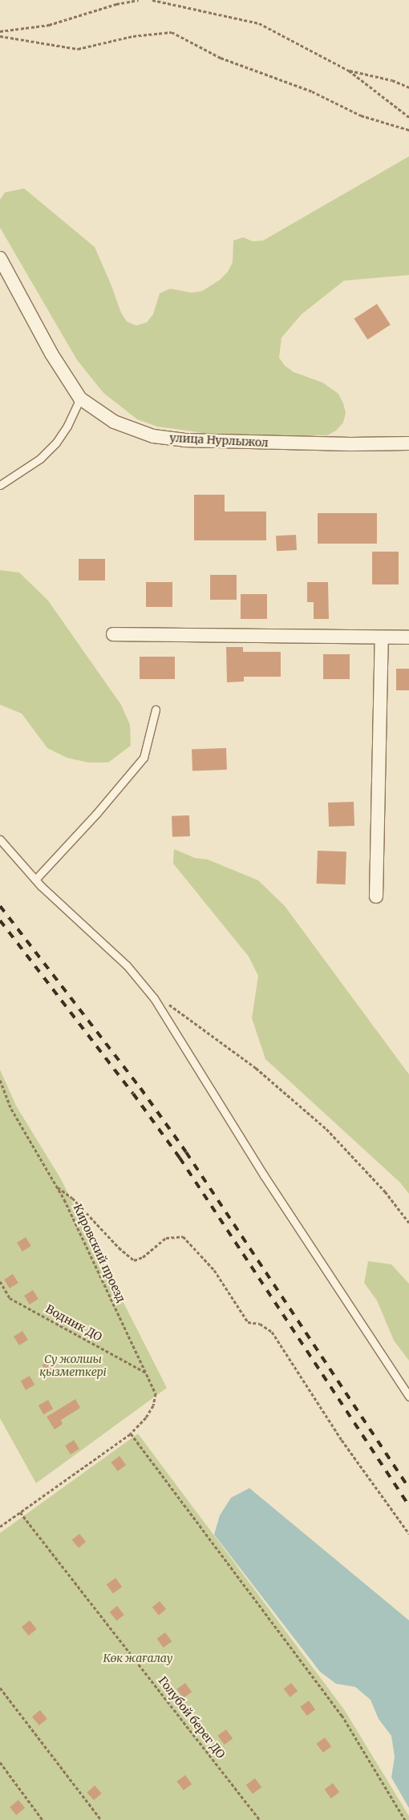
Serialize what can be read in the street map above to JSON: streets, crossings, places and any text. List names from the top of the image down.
{
  "streets": {
    "street": ["улица Нурлыжол"],
    "path": ["Кировский проезд", "Водник ДО", "Голубой берег ДО"]
  },
  "crossings": [
    ["Кировский проезд", "Водник ДО"],
    ["Кировский проезд", "Голубой берег ДО"]
  ],
  "parks": ["Су жолшы қызметкері", "Көк жағалау"]
}
